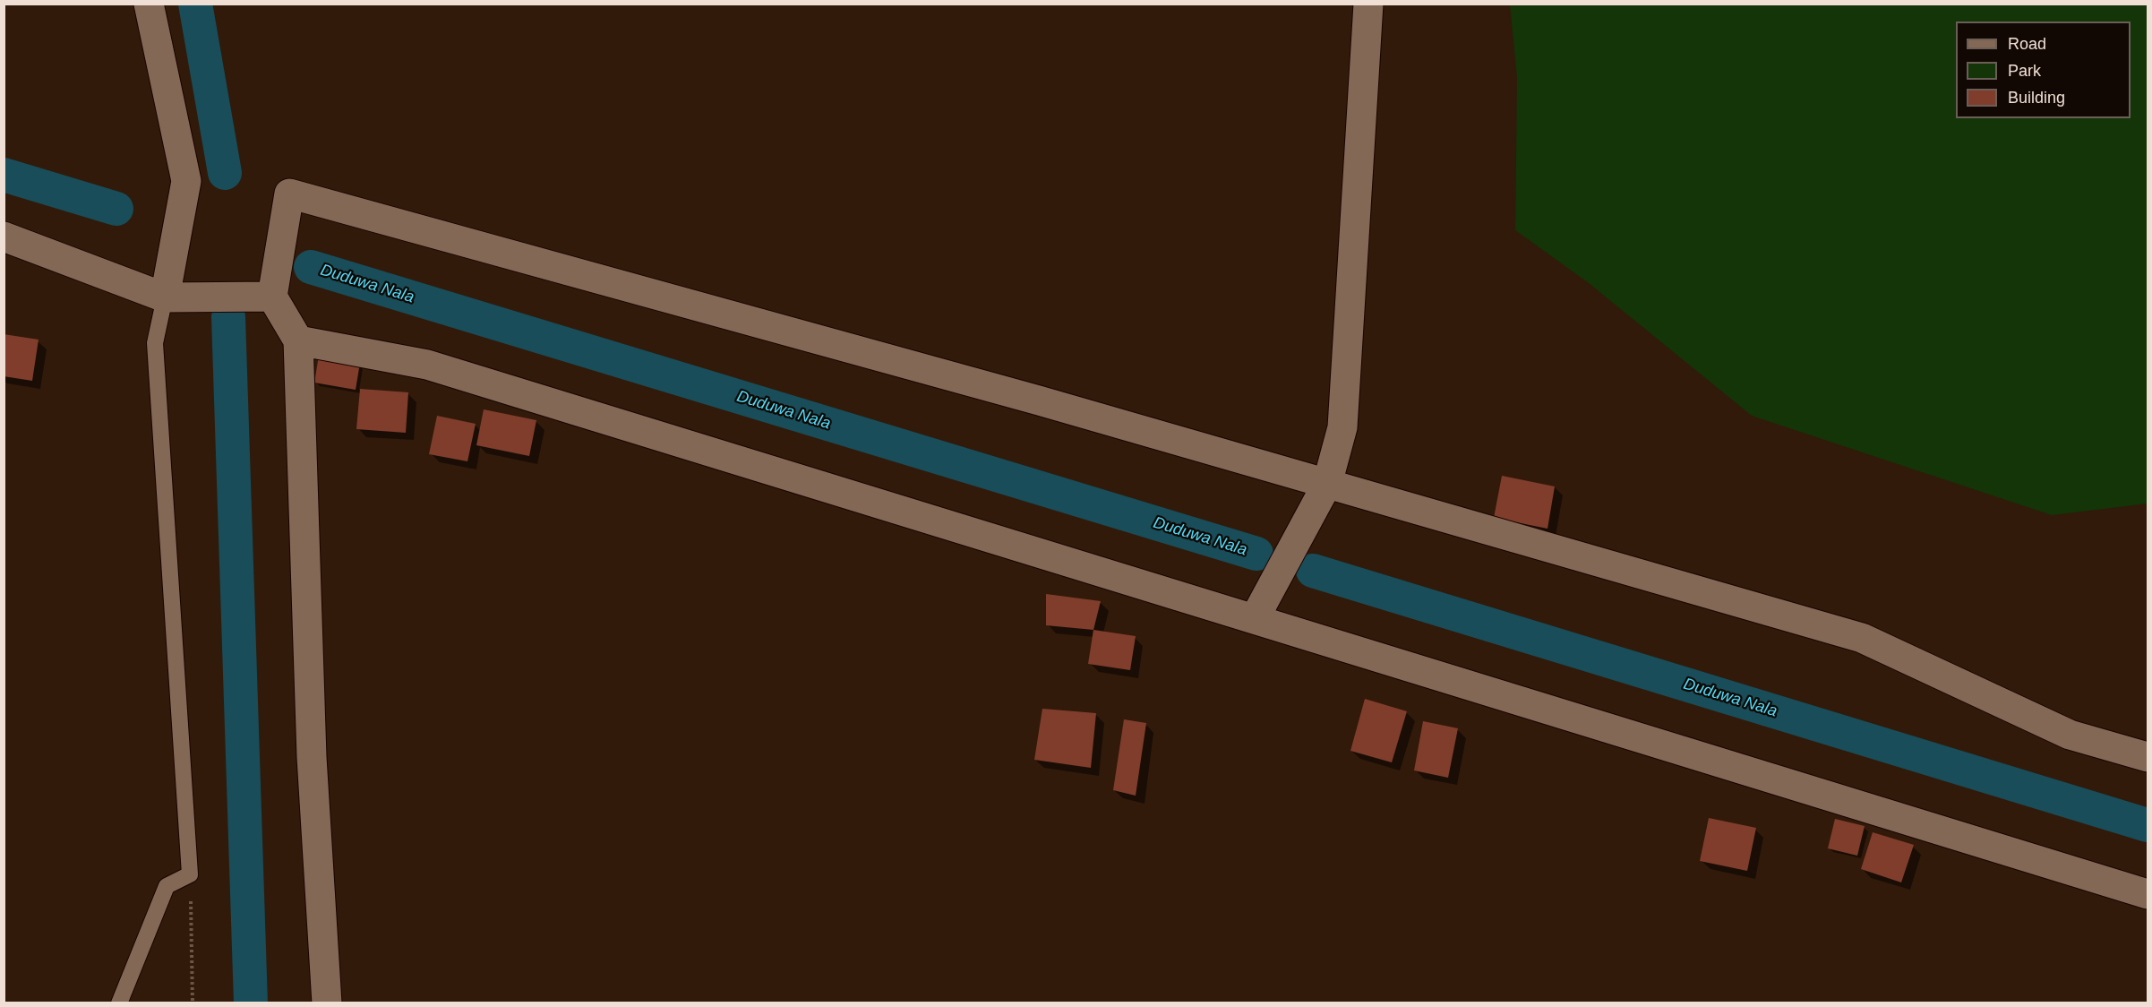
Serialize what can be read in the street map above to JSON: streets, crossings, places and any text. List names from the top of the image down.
{
  "water": ["Duduwa Nala"],
  "legend": ["Road", "Park", "Building"]
}
